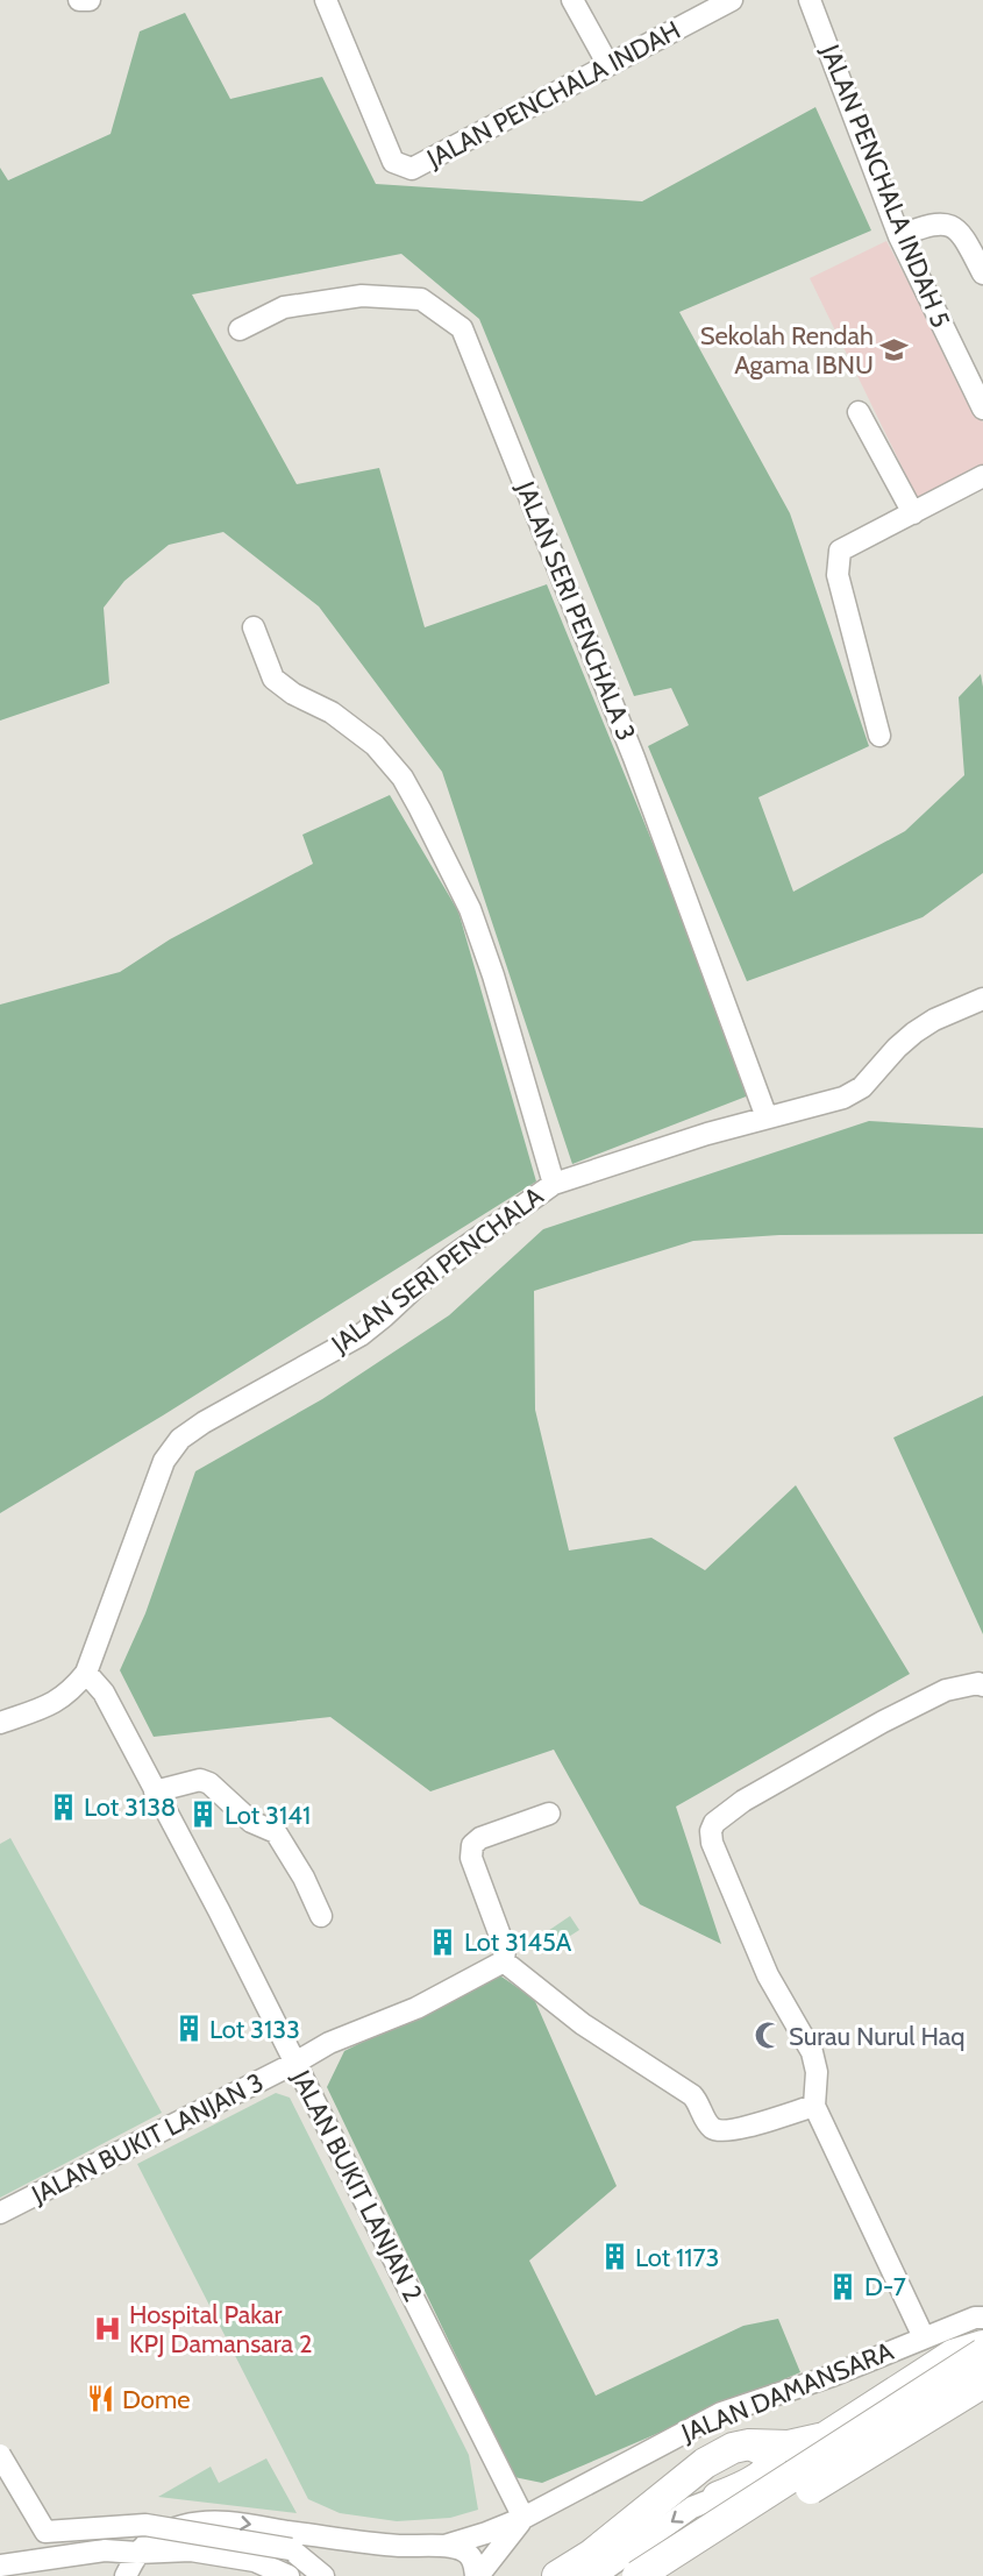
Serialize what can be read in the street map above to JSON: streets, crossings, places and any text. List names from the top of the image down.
{
  "streets": {
    "street": [
      "JALAN PENCHALA INDAH",
      "JALAN PENCHALA INDAH 5",
      "JALAN SERI PENCHALA 3",
      "JALAN SERI PENCHALA",
      "JALAN BUKIT LANJAN 3",
      "JALAN BUKIT LANJAN 2",
      "JALAN DAMANSARA"
    ]
  },
  "crossings": [
    ["JALAN SERI PENCHALA 3", "JALAN SERI PENCHALA"],
    ["JALAN SERI PENCHALA", "JALAN BUKIT LANJAN 2"],
    ["JALAN BUKIT LANJAN 3", "JALAN BUKIT LANJAN 2"],
    ["JALAN BUKIT LANJAN 2", "JALAN DAMANSARA"]
  ],
  "places": {
    "school or university": ["Sekolah Rendah Agama IBNU"],
    "building": [
      "Lot 3138",
      "Lot 3141",
      "Lot 3145A",
      "Lot 3133",
      "Lot 1173",
      "D-7"
    ],
    "mosque": ["Surau Nurul Haq"],
    "hospital": ["Hospital Pakar KPJ Damansara 2"],
    "restaurant": ["Dome"]
  }
}
